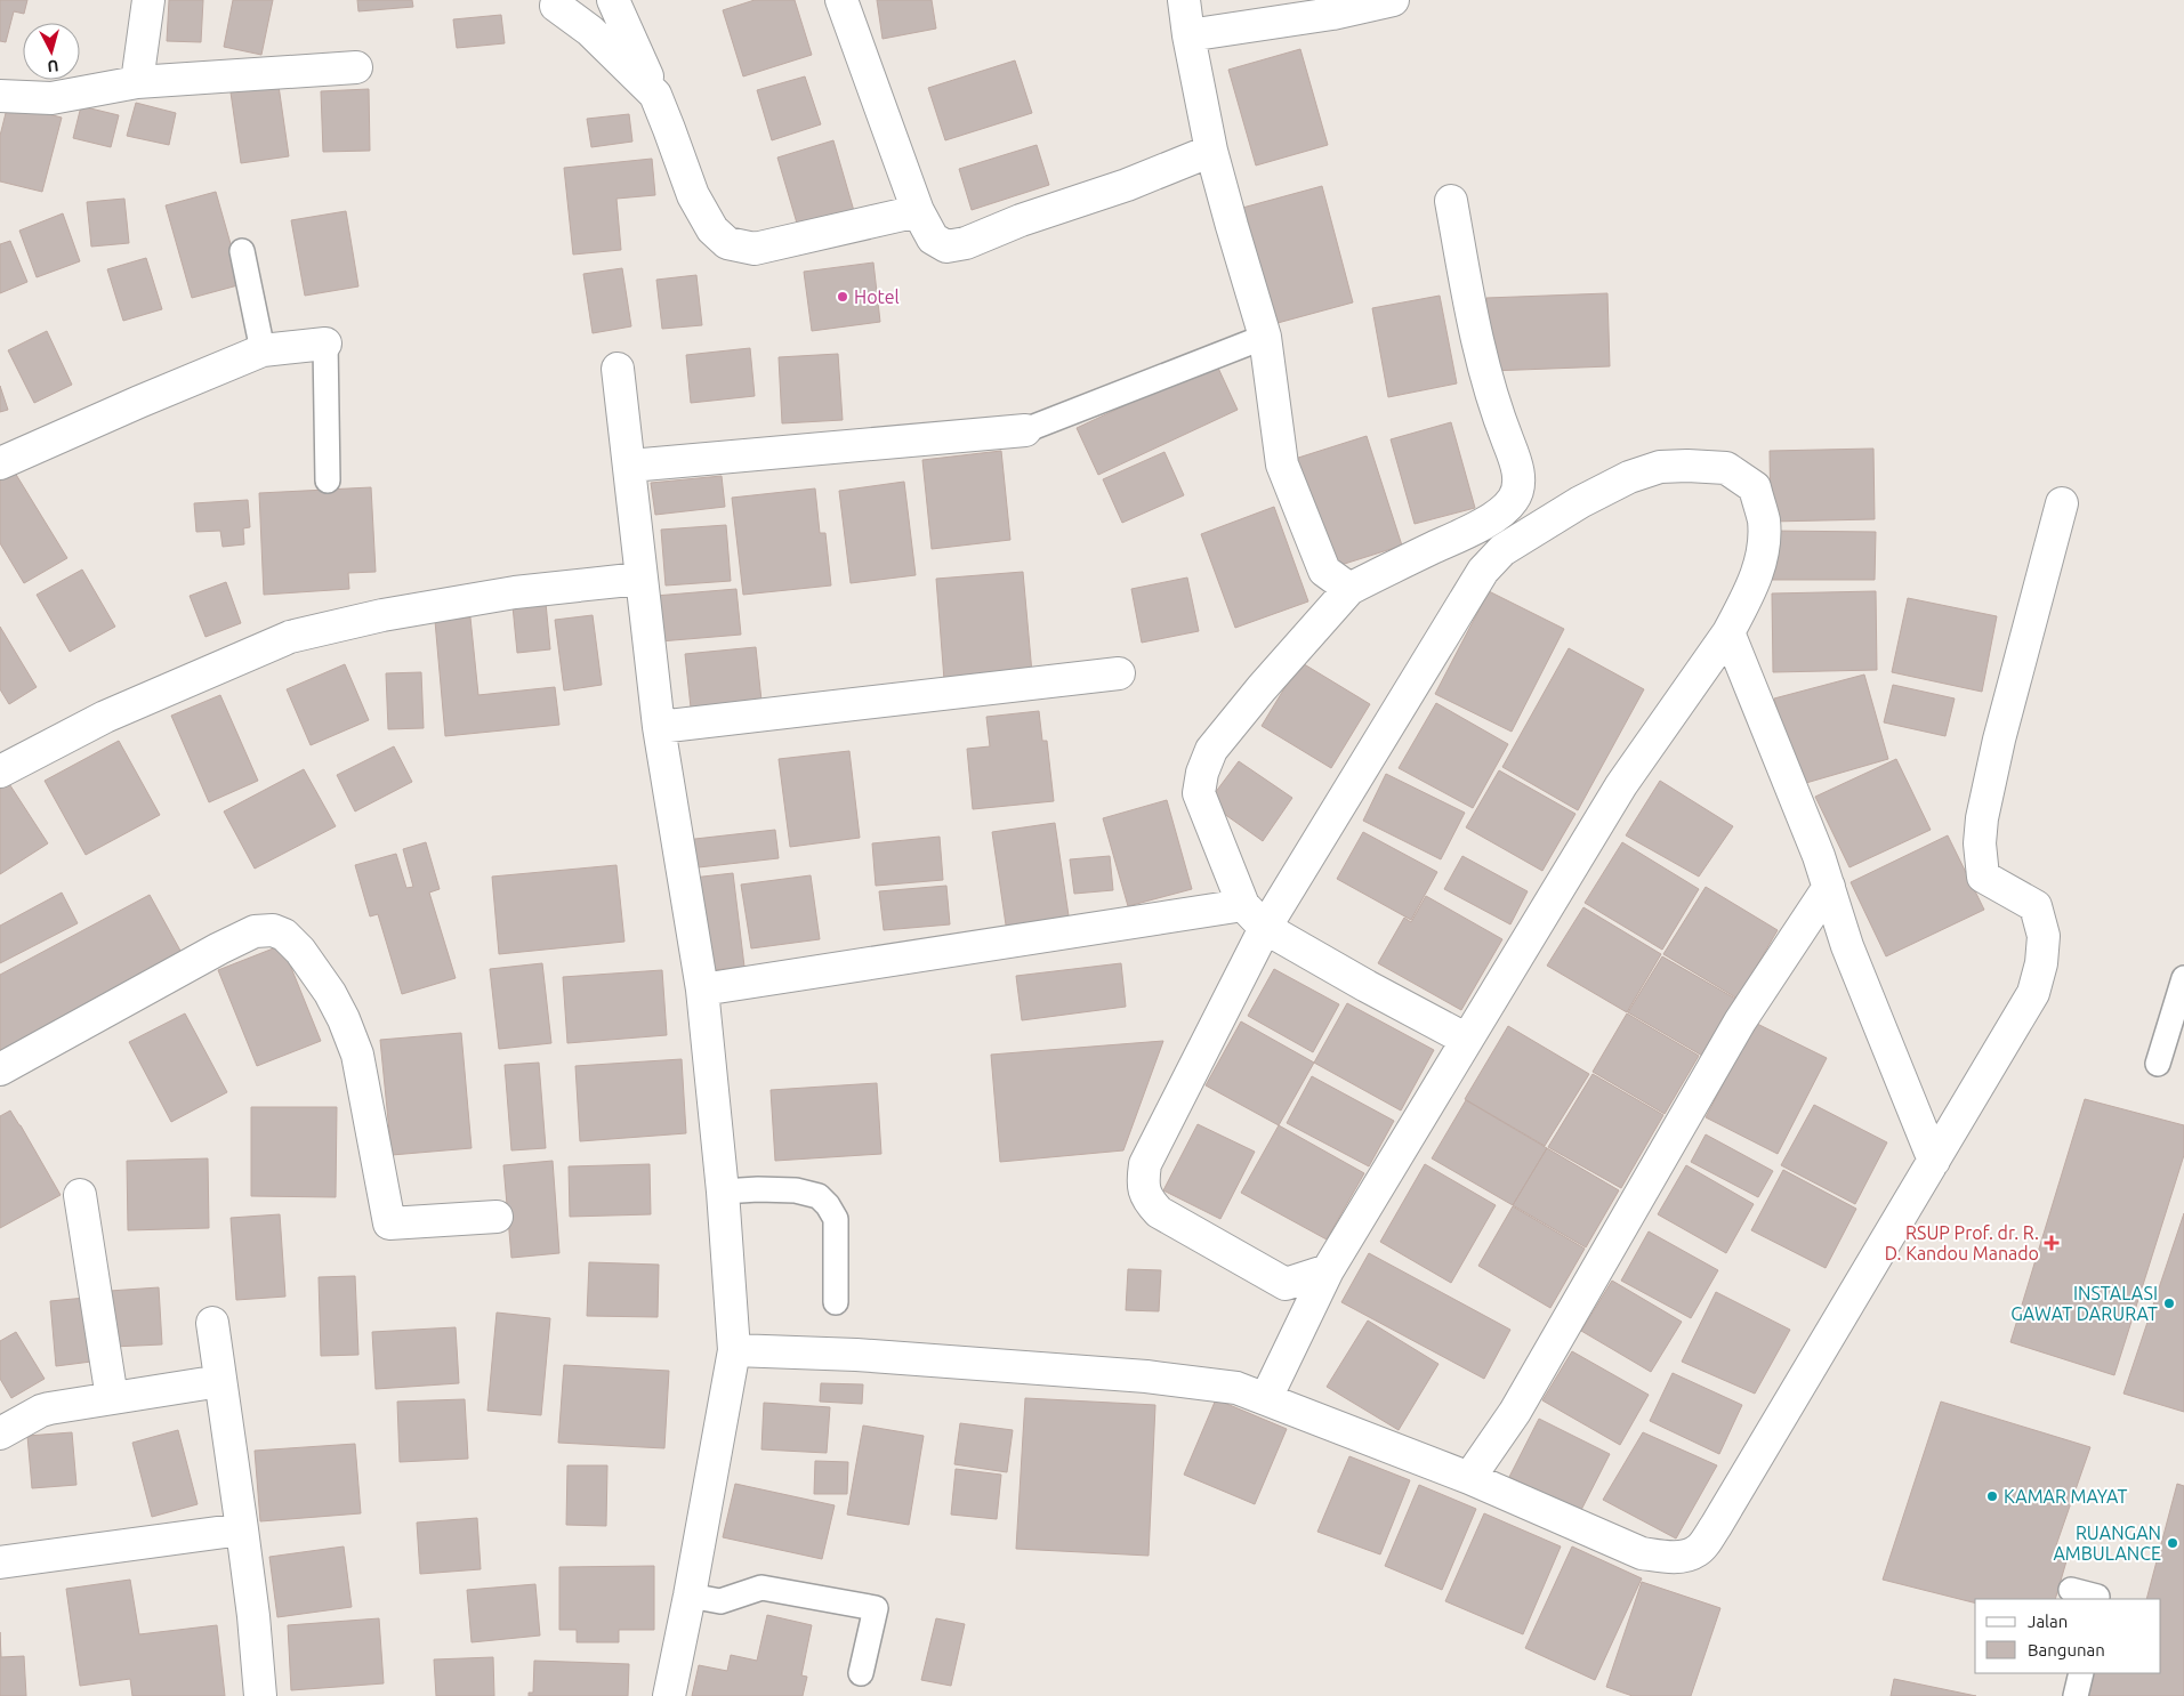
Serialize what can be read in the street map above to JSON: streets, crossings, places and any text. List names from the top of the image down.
{
  "places": {
    "other": [
      "Hotel",
      "INSTALASI GAWAT DARURAT",
      "KAMAR MAYAT",
      "RUANGAN AMBULANCE"
    ],
    "health": ["RSUP Prof. dr. R. D. Kandou Manado"]
  },
  "legend": ["Jalan", "Bangunan"],
  "north": "bottom"
}
